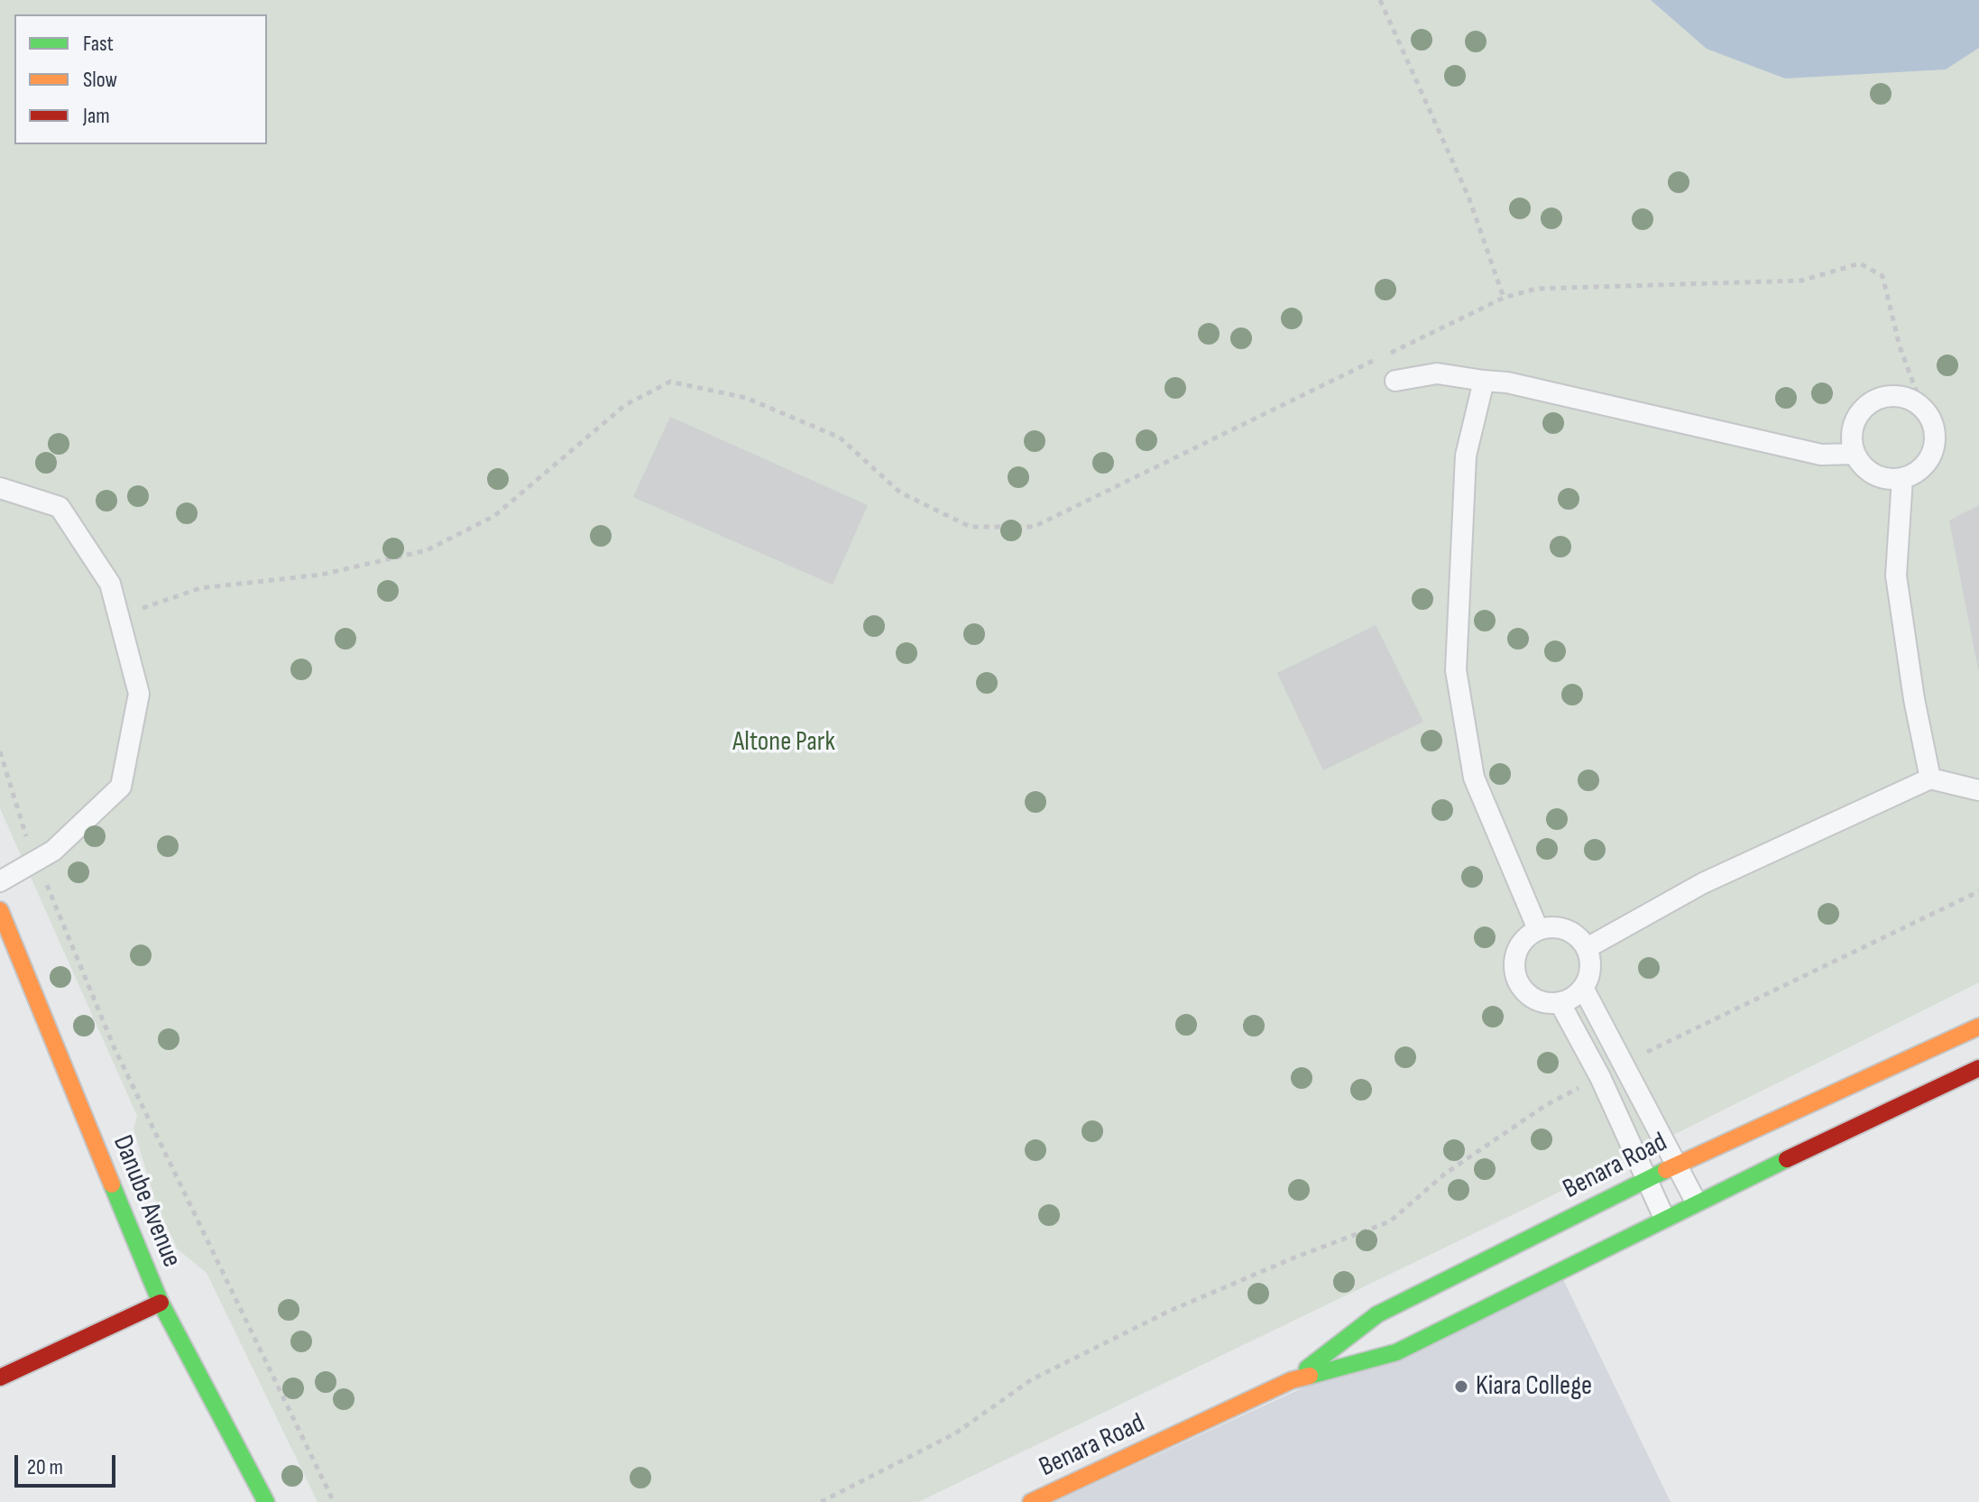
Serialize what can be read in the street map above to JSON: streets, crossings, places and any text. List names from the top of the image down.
{
  "streets": {
    "main road": ["Benara Road", "Danube Avenue"]
  },
  "parks": ["Altone Park"],
  "places": ["Kiara College"],
  "legend": ["Fast", "Slow", "Jam"],
  "scale_bar": "20 m"
}
